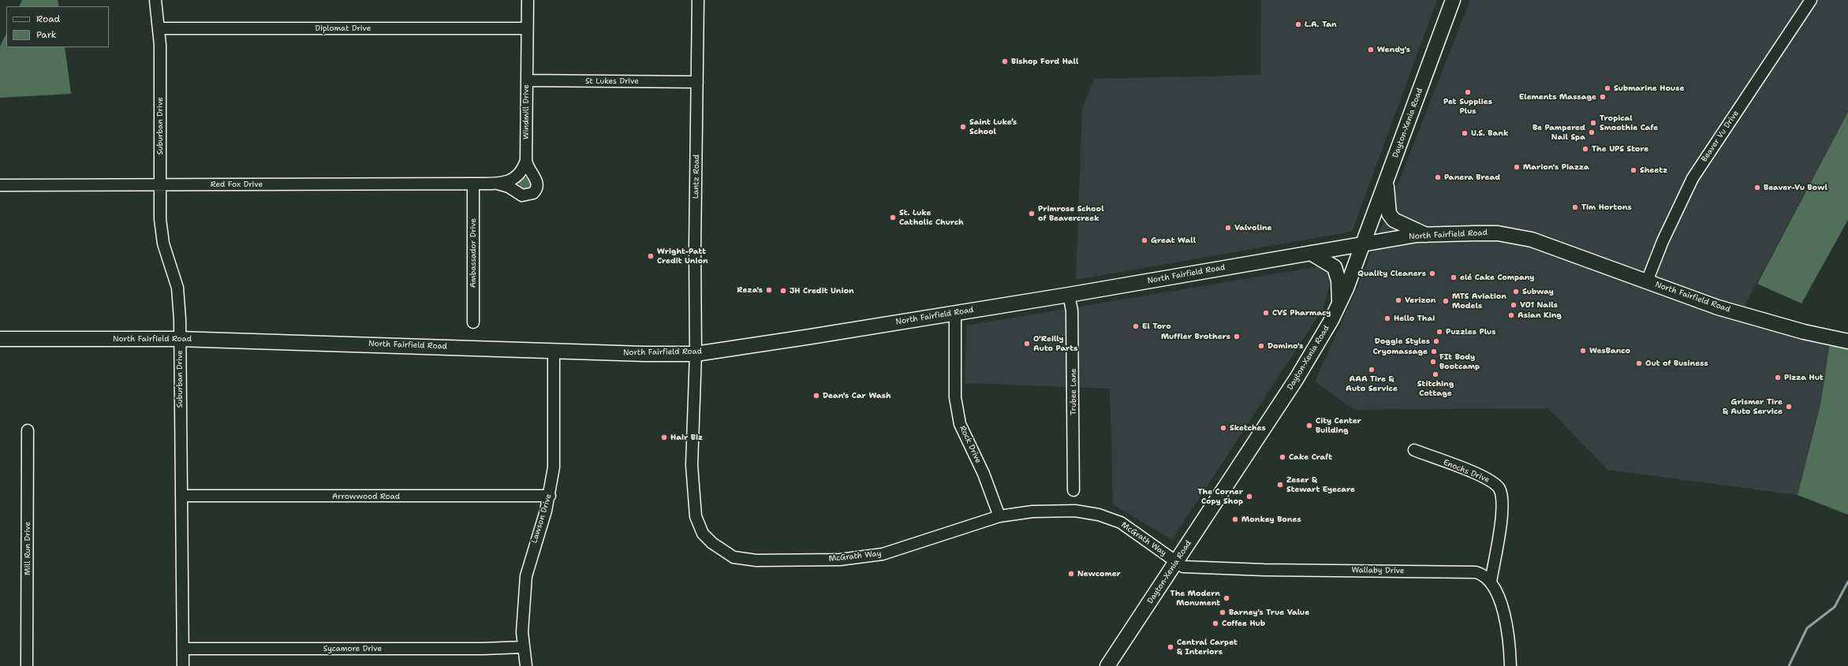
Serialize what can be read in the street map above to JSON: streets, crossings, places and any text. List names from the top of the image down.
{
  "streets": {
    "main road": ["Dayton-Xenia Road", "North Fairfield Road"],
    "street": [
      "Diplomat Drive",
      "St Lukes Drive",
      "Windmill Drive",
      "Suburban Drive",
      "Beaver Vu Drive",
      "Lantz Road",
      "Red Fox Drive",
      "Ambassador Drive",
      "Trubee Lane",
      "Rock Drive",
      "Enochs Drive",
      "Arrowwood Road",
      "Lawson Drive",
      "McGrath Way",
      "Mill Run Drive",
      "Wallaby Drive",
      "Sycamore Drive"
    ]
  },
  "crossings": [
    ["Diplomat Drive", "Windmill Drive"],
    ["Diplomat Drive", "Suburban Drive"],
    ["St Lukes Drive", "Windmill Drive"],
    ["St Lukes Drive", "Lantz Road"],
    ["Windmill Drive", "Red Fox Drive"],
    ["Windmill Drive", "Ambassador Drive"],
    ["Dayton-Xenia Road", "North Fairfield Road"],
    ["Dayton-Xenia Road", "McGrath Way"],
    ["Dayton-Xenia Road", "Wallaby Drive"],
    ["Suburban Drive", "Red Fox Drive"],
    ["Suburban Drive", "North Fairfield Road"],
    ["Suburban Drive", "Arrowwood Road"],
    ["Suburban Drive", "Sycamore Drive"],
    ["Beaver Vu Drive", "North Fairfield Road"],
    ["Lantz Road", "North Fairfield Road"],
    ["Lantz Road", "McGrath Way"],
    ["Red Fox Drive", "Ambassador Drive"],
    ["North Fairfield Road", "Trubee Lane"],
    ["North Fairfield Road", "Rock Drive"],
    ["North Fairfield Road", "Lawson Drive"],
    ["North Fairfield Road", "McGrath Way"],
    ["Rock Drive", "McGrath Way"],
    ["Enochs Drive", "Wallaby Drive"],
    ["Arrowwood Road", "Lawson Drive"],
    ["Lawson Drive", "Sycamore Drive"],
    ["McGrath Way", "Wallaby Drive"]
  ],
  "places": [
    "L.A. Tan",
    "Wendy's",
    "Bishop Ford Hall",
    "Submarine House",
    "Pet Supplies Plus",
    "Elements Massage",
    "Tropical Smoothie Cafe",
    "Saint Luke’s School",
    "Be Pampered Nail Spa",
    "U.S. Bank",
    "The UPS Store",
    "Marion's Piazza",
    "Sheetz",
    "Panera Bread",
    "Beaver-Vu Bowl",
    "Tim Hortons",
    "Primrose School of Beavercreek",
    "St. Luke Catholic Church",
    "Valvoline",
    "Great Wall",
    "Wright-Patt Credit Union",
    "Quality Cleaners",
    "elé Cake Company",
    "Reza's",
    "JH Credit Union",
    "Subway",
    "Verizon",
    "MTS Aviation Models",
    "V01 Nails",
    "CVS Pharmacy",
    "Asian King",
    "Hello Thai",
    "El Toro",
    "Puzzles Plus",
    "Muffler Brothers",
    "Doggie Styles",
    "O'Reilly Auto Parts",
    "Domino's",
    "WesBanco",
    "Cryomassage",
    "FIt Body Bootcamp",
    "Out of Business",
    "AAA Tire & Auto Service",
    "Stitching Cottage",
    "Pizza Hut",
    "Dean's Car Wash",
    "Grismer Tire & Auto Service",
    "City Center Building",
    "Sketches",
    "Hair Biz",
    "Cake Craft",
    "Zeser & Stewart Eyecare",
    "The Corner Copy Shop",
    "Monkey Bones",
    "Newcomer",
    "The Modern Monument",
    "Barney's True Value",
    "Coffee Hub",
    "Central Carpet & Interiors"
  ],
  "legend": ["Road", "Park"]
}
